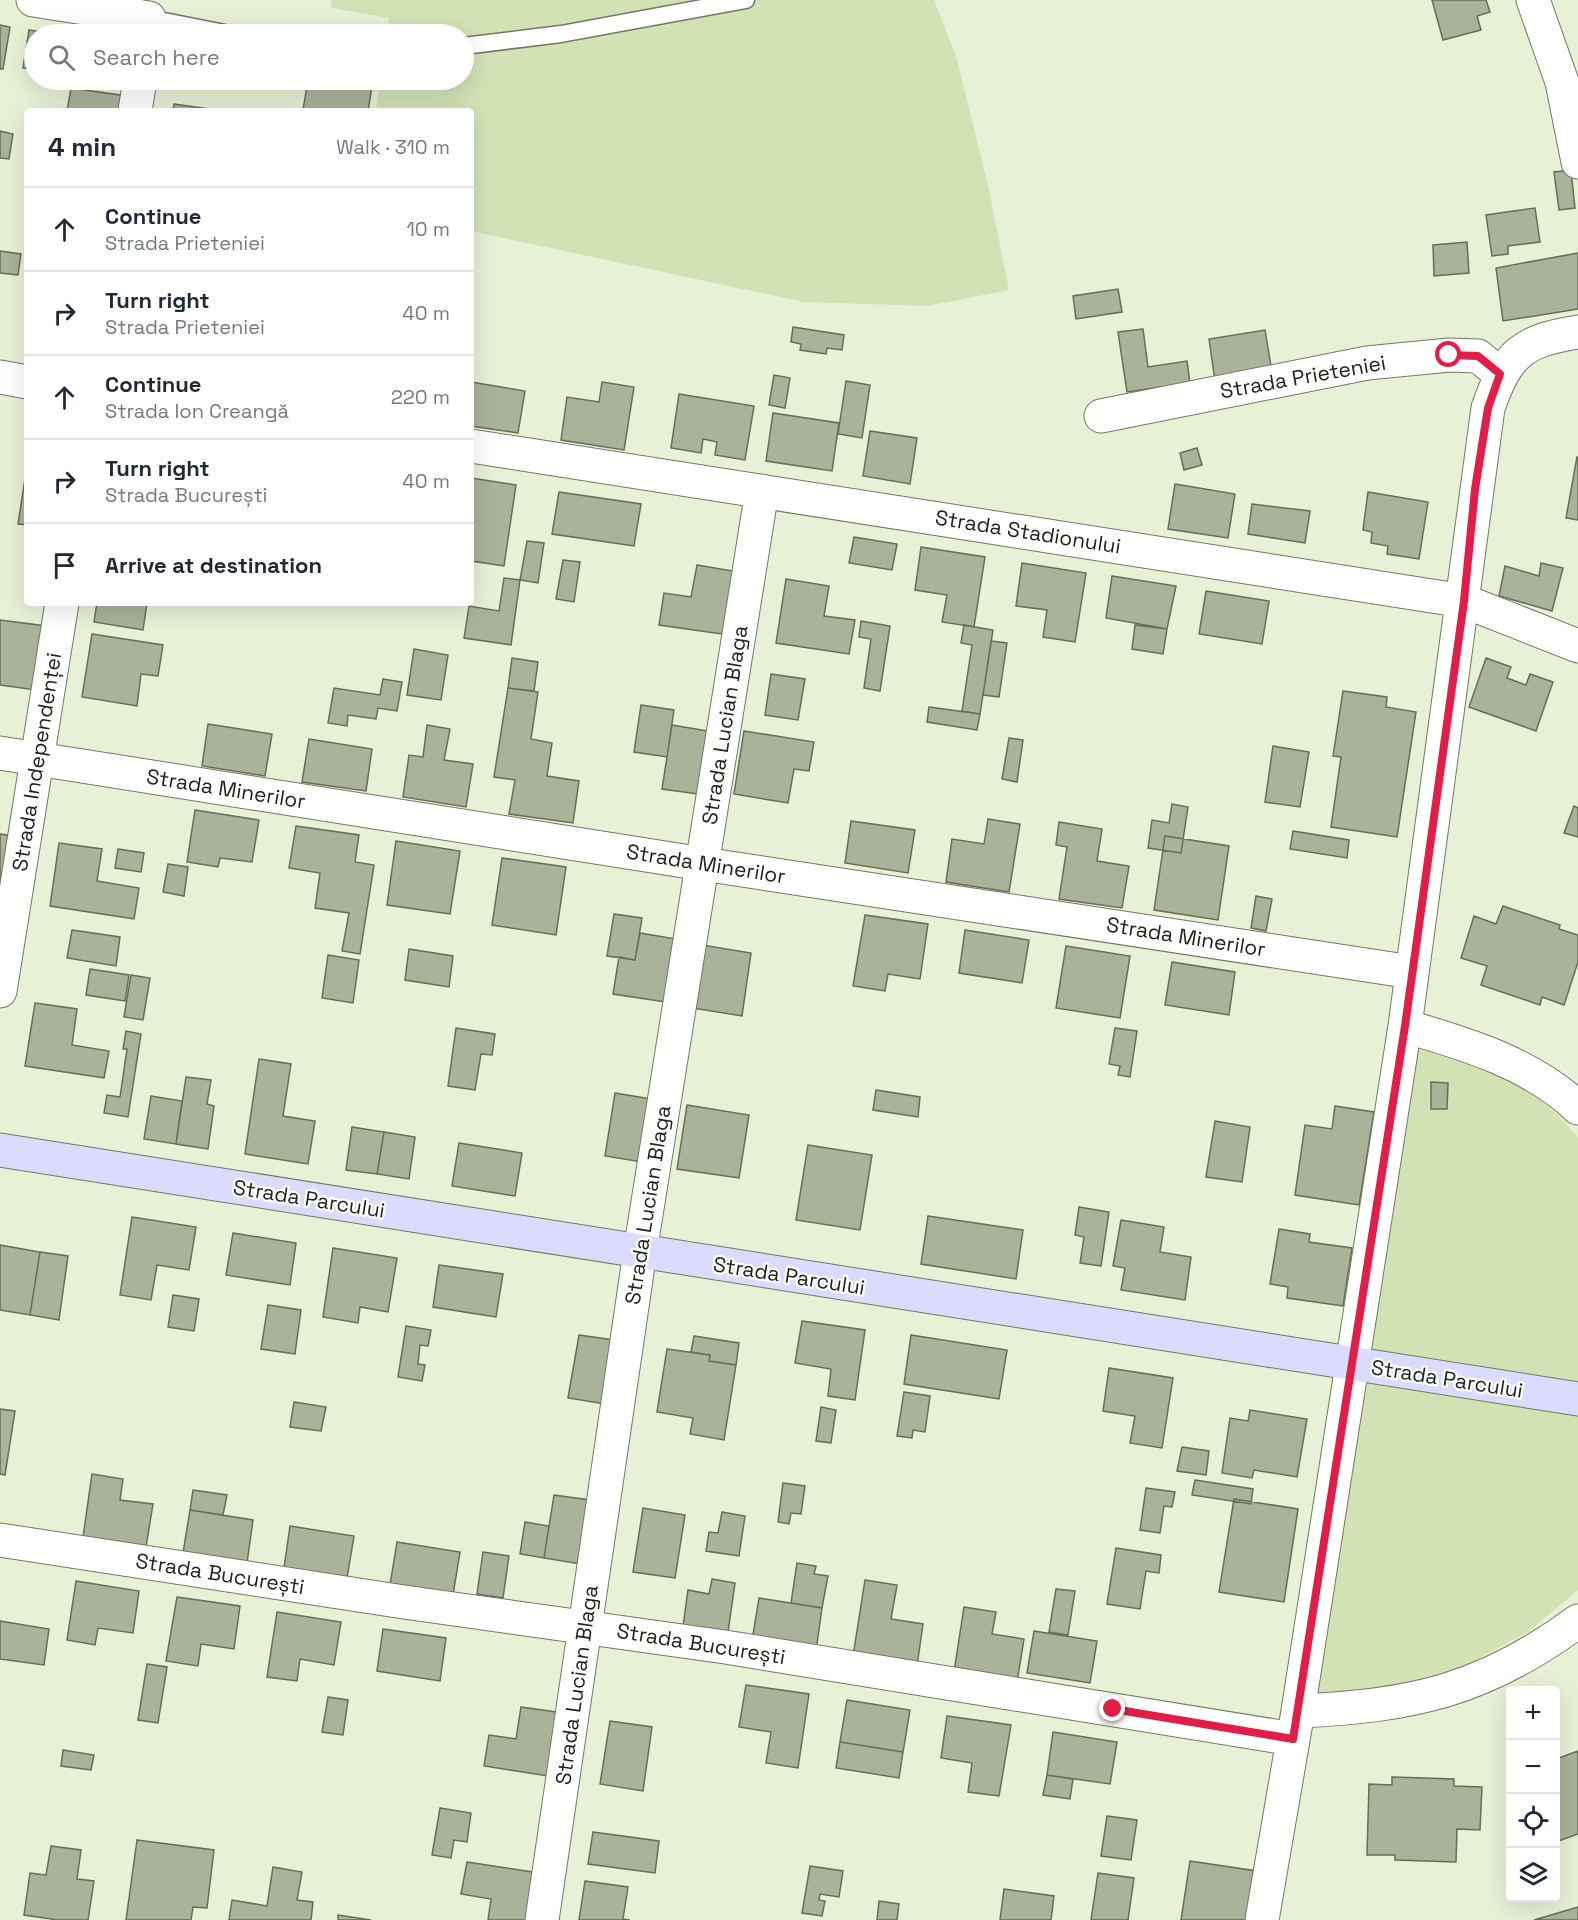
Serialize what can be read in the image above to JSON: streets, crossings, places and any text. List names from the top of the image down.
{
  "streets": {
    "main road": ["Strada Parcului"],
    "street": [
      "Strada Prieteniei",
      "Strada Stadionului",
      "Strada Lucian Blaga",
      "Strada Independenței",
      "Strada Minerilor",
      "Strada București"
    ]
  },
  "crossings": [
    ["Strada Stadionului", "Strada Lucian Blaga"],
    ["Strada Lucian Blaga", "Strada Minerilor"],
    ["Strada Lucian Blaga", "Strada Parcului"],
    ["Strada Lucian Blaga", "Strada București"],
    ["Strada Independenței", "Strada Minerilor"]
  ],
  "page": {
    "search": "Search here",
    "heading": ["4 min", "Walk · 310 m"],
    "list": [
      ["Continue", "Strada Prieteniei", "10 m"],
      ["Turn right", "Strada Prieteniei", "40 m"],
      ["Continue", "Strada Ion Creangă", "220 m"],
      ["Turn right", "Strada București", "40 m"],
      "Arrive at destination"
    ],
    "map_buttons": ["+", "−"]
  }
}
